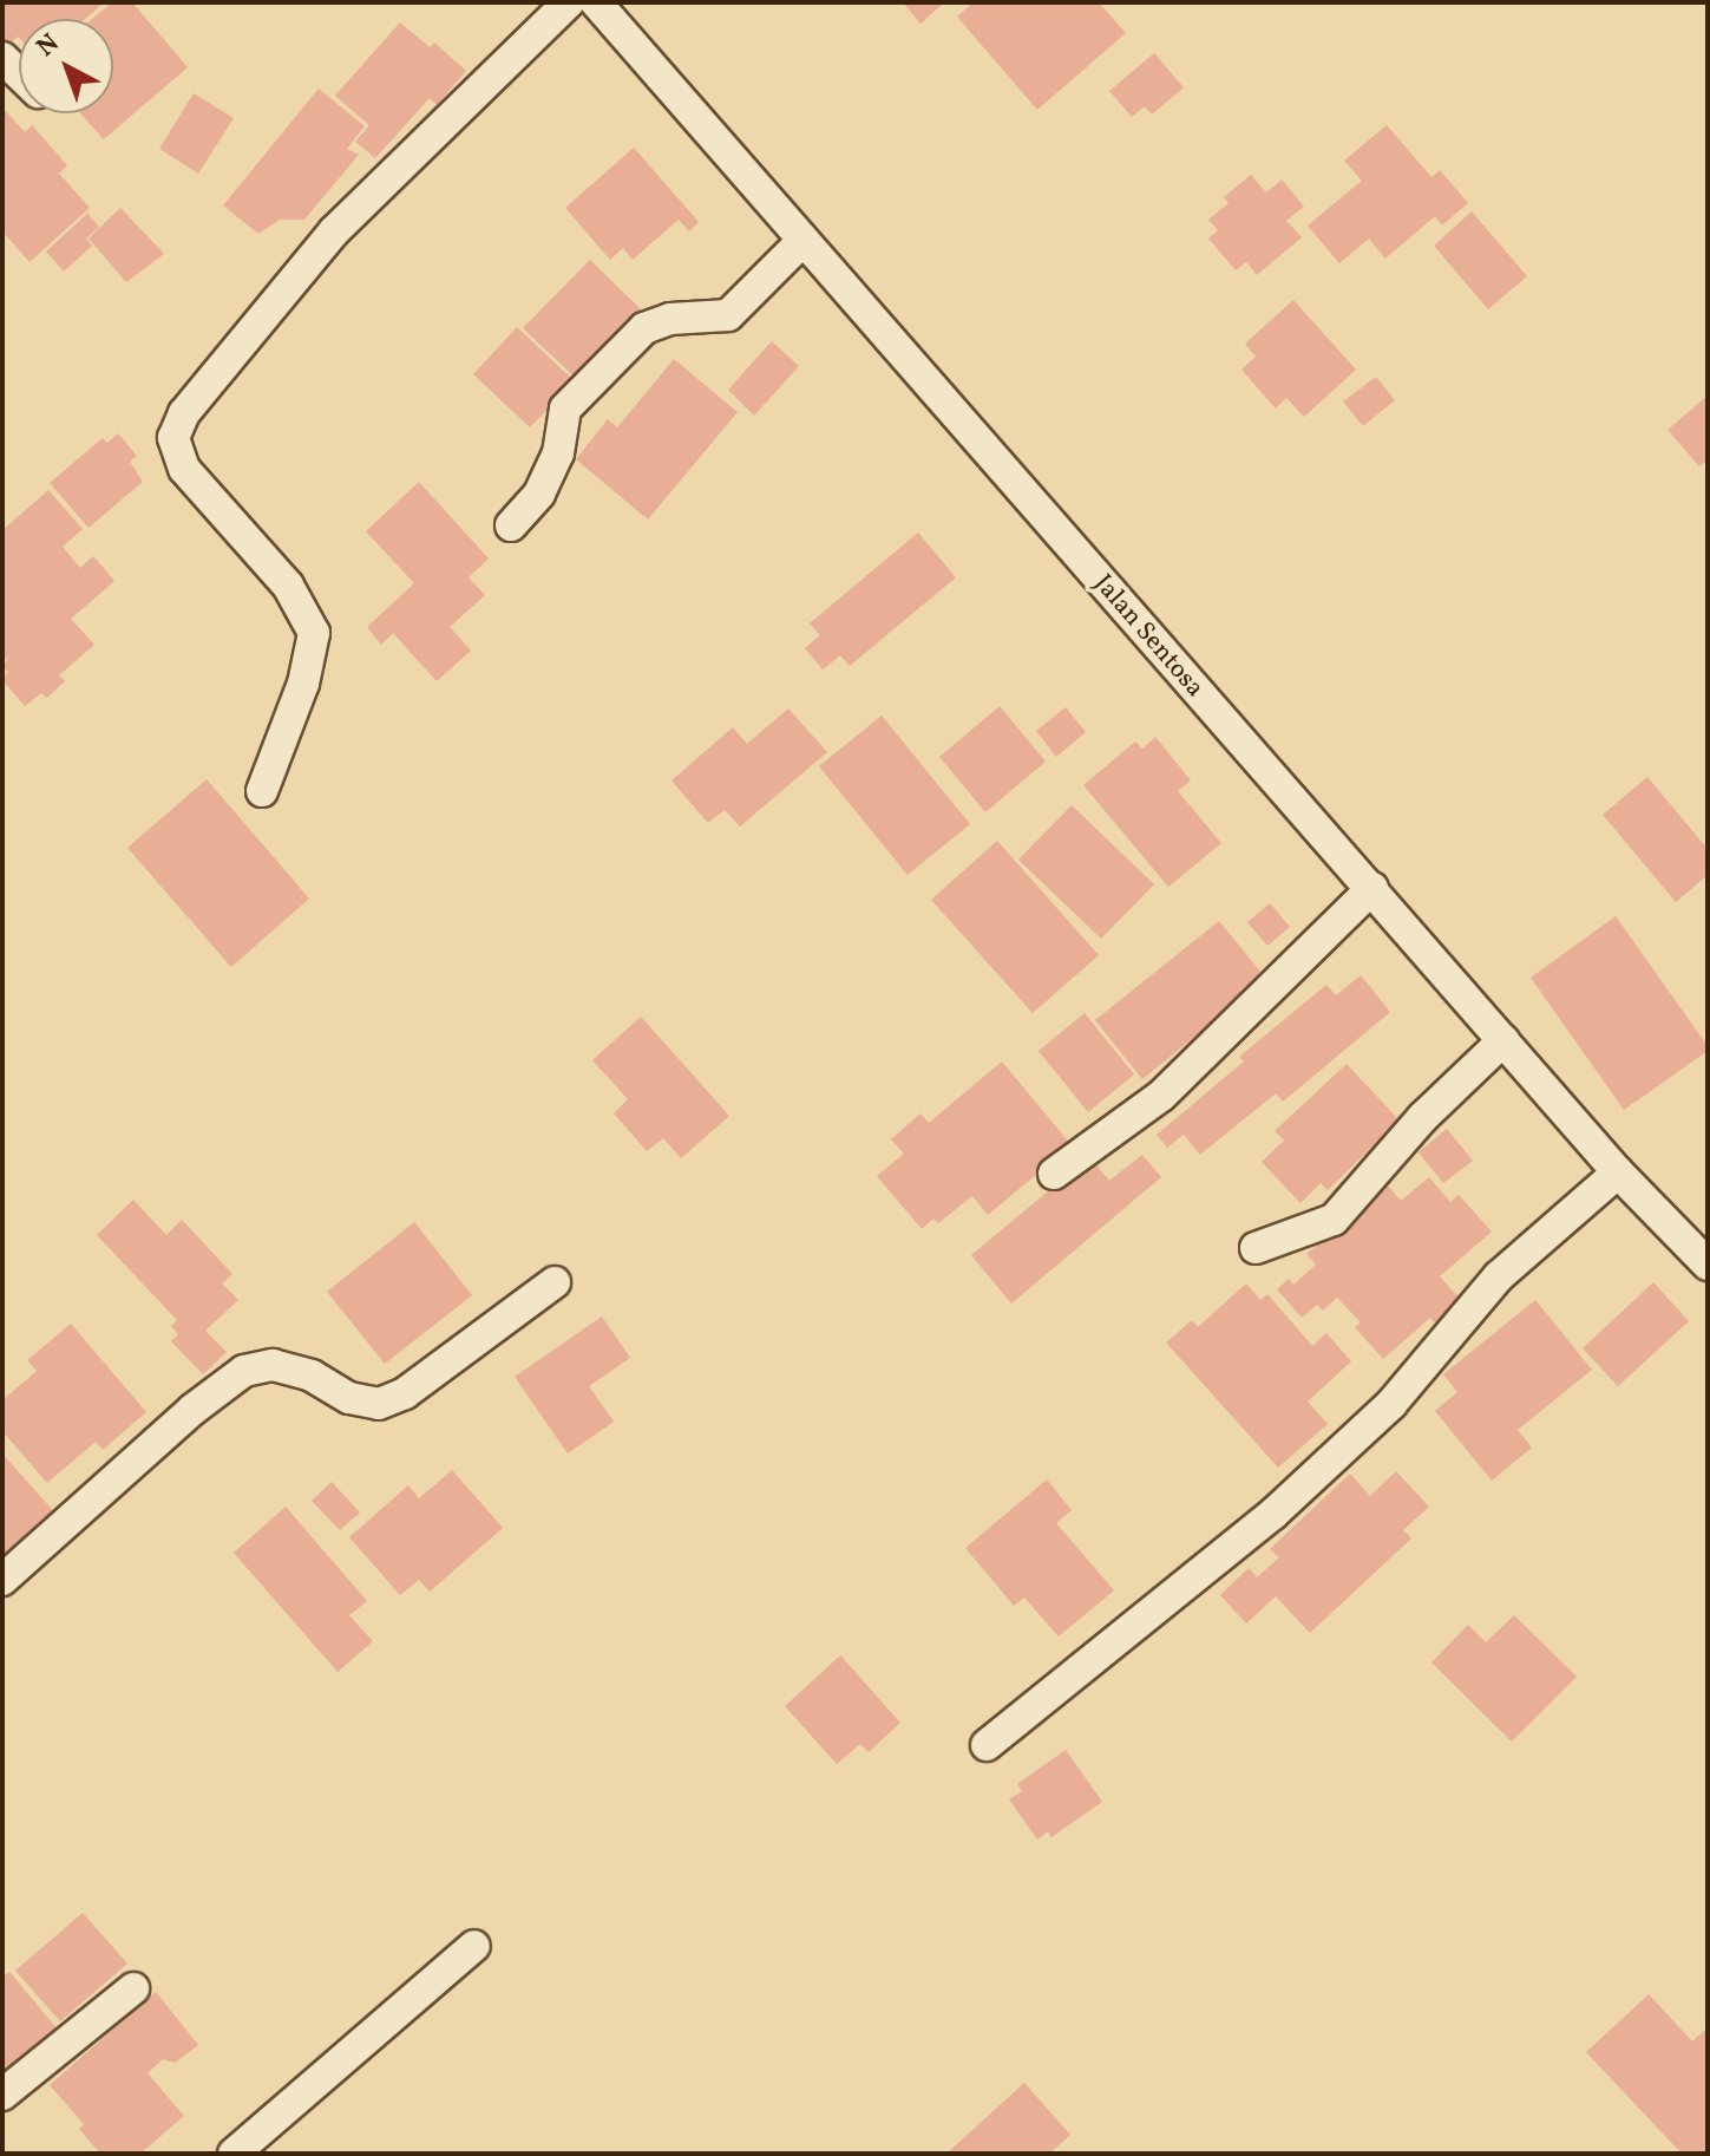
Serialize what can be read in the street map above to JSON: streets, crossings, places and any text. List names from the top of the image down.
{
  "streets": {
    "street": ["Jalan Sentosa"]
  },
  "north": "top left"
}
